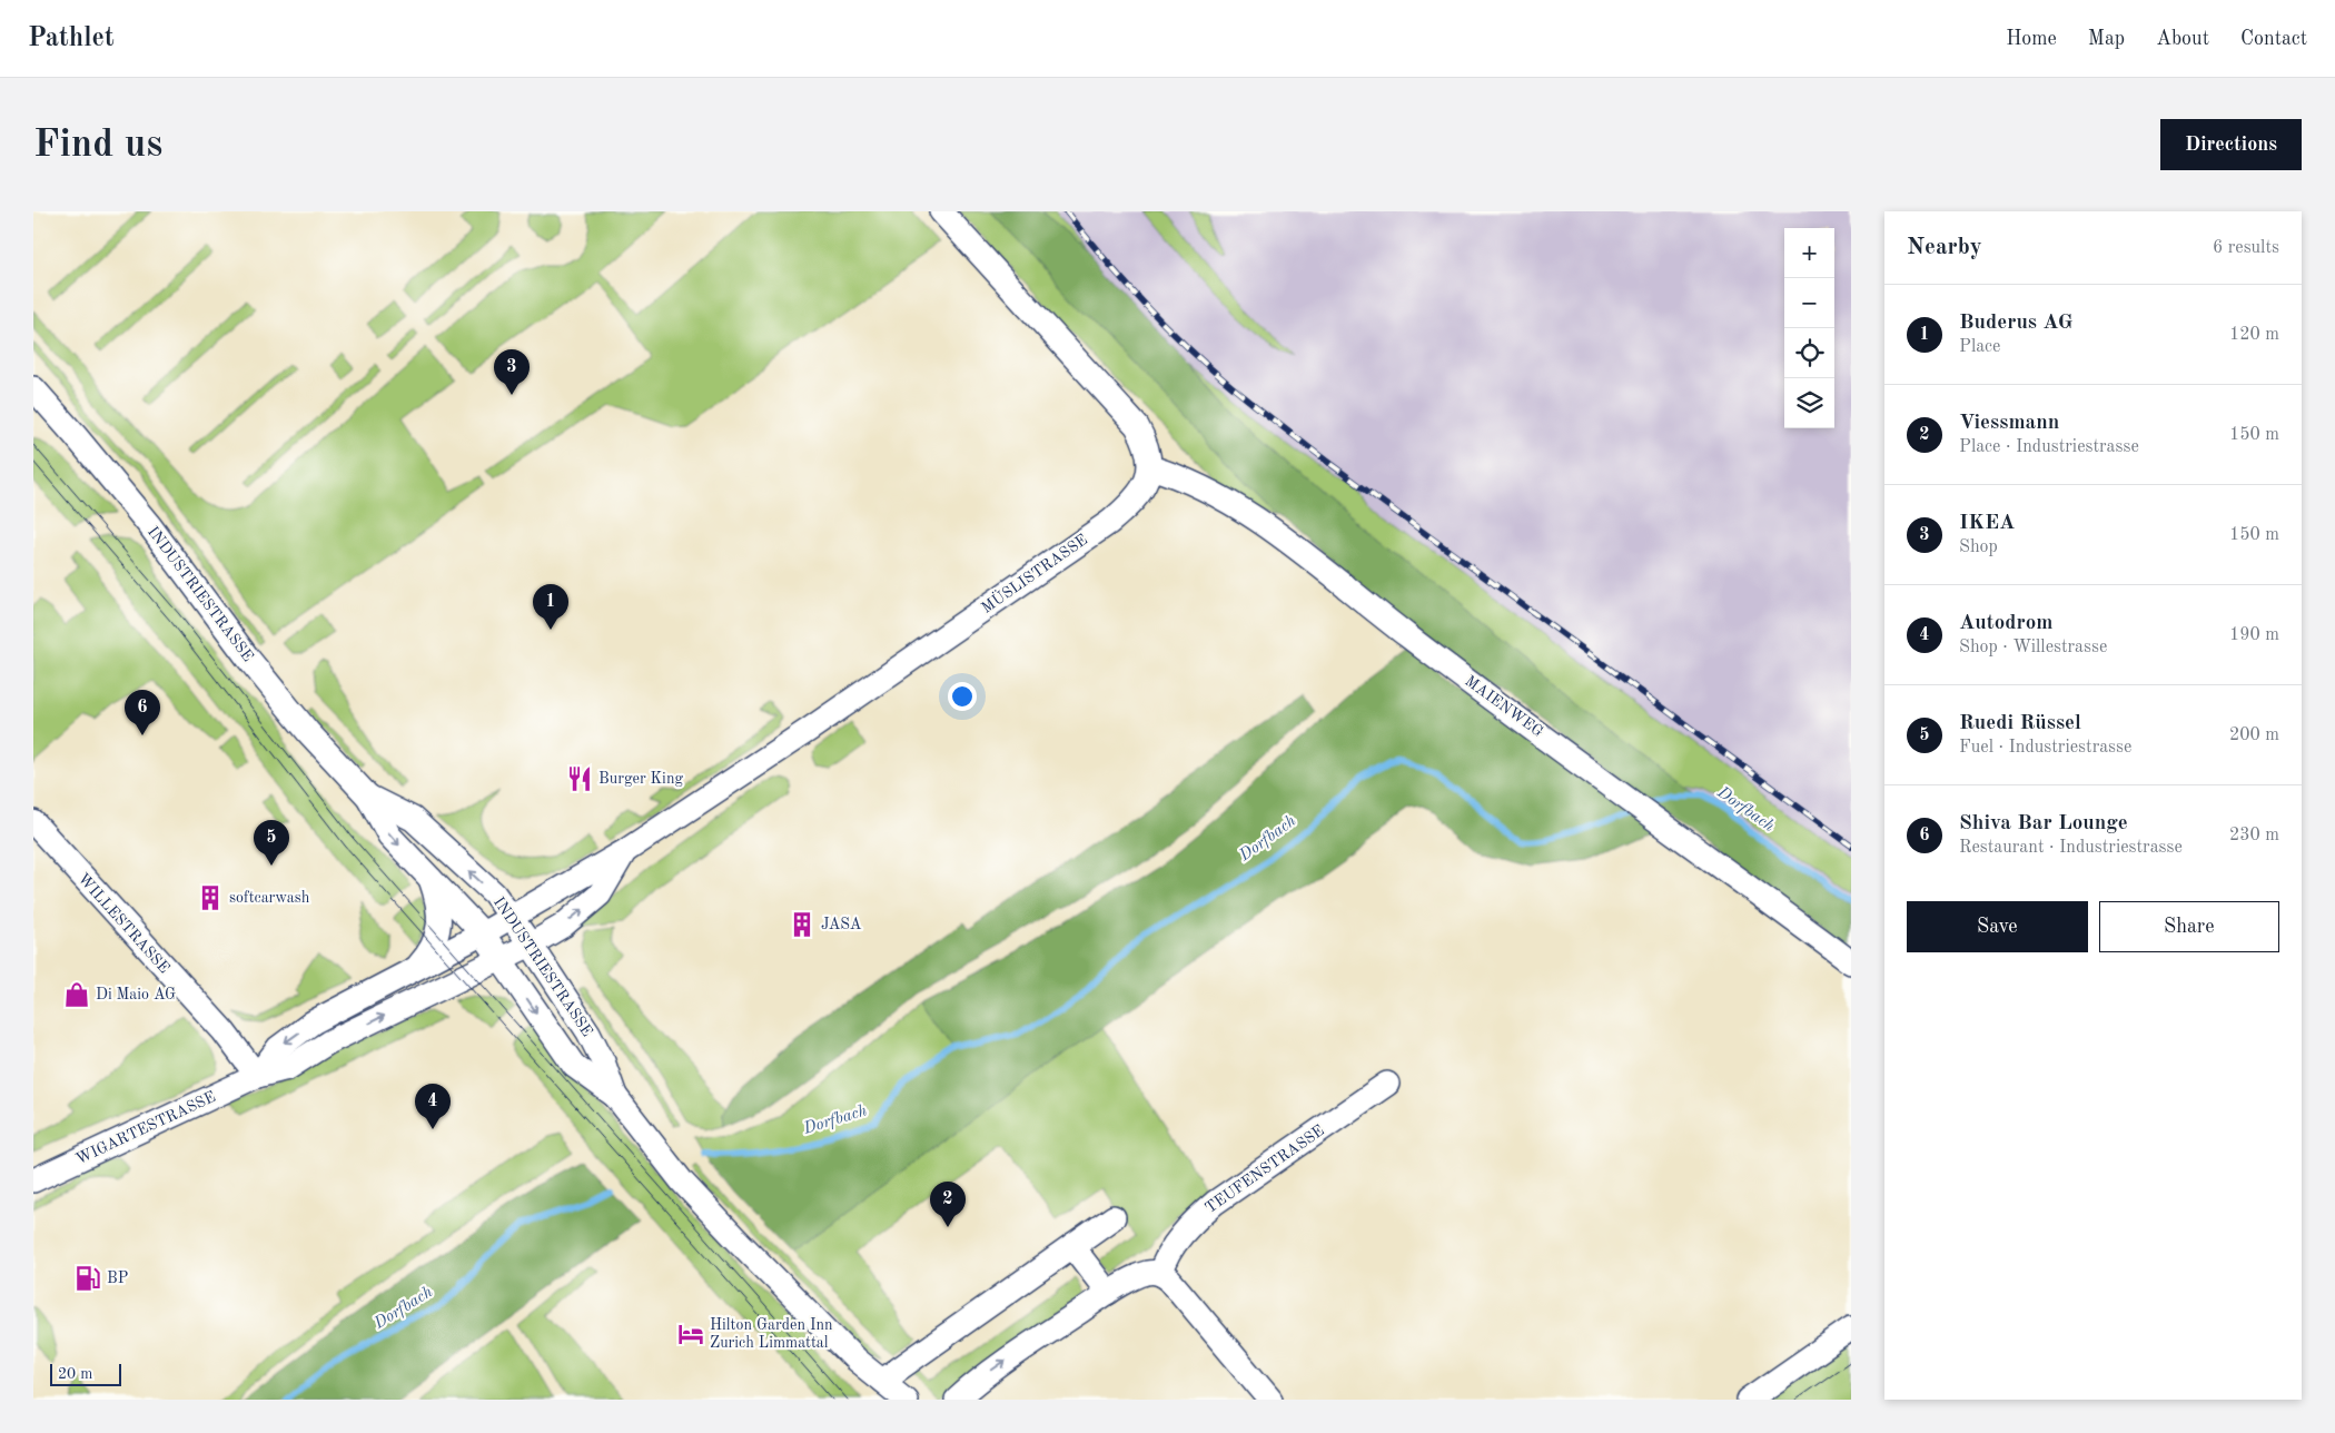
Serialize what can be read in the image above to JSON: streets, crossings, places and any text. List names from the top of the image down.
{
  "streets": {
    "street": [
      "MÜSLISTRASSE",
      "INDUSTRIESTRASSE",
      "MAIENWEG",
      "WILLESTRASSE",
      "WIGARTESTRASSE",
      "TEUFENSTRASSE"
    ]
  },
  "crossings": [
    ["MÜSLISTRASSE", "INDUSTRIESTRASSE"],
    ["MÜSLISTRASSE", "MAIENWEG"],
    ["WILLESTRASSE", "WIGARTESTRASSE"]
  ],
  "water": ["Dorfbach"],
  "places": {
    "restaurant": ["Burger King"],
    "building": ["softcarwash", "JASA"],
    "shop": ["Di Maio AG"],
    "fuel station": ["BP"],
    "hotel": ["Hilton Garden Inn Zurich Limmattal"]
  },
  "scale_bar": "20 m",
  "page": {
    "header": "Pathlet",
    "nav": [
      "Home",
      "Map",
      "About",
      "Contact"
    ],
    "buttons": [
      "Directions",
      ["Save", "Share"]
    ],
    "title": "Find us",
    "heading": ["Nearby", "6 results"],
    "map_buttons": ["+", "−"],
    "list": [
      {
        "mark": "1",
        "name": "Buderus AG",
        "note": "Place",
        "value": "120 m"
      },
      {
        "mark": "2",
        "name": "Viessmann",
        "note": "Place · Industriestrasse",
        "value": "150 m"
      },
      {
        "mark": "3",
        "name": "IKEA",
        "note": "Shop",
        "value": "150 m"
      },
      {
        "mark": "4",
        "name": "Autodrom",
        "note": "Shop · Willestrasse",
        "value": "190 m"
      },
      {
        "mark": "5",
        "name": "Ruedi Rüssel",
        "note": "Fuel · Industriestrasse",
        "value": "200 m"
      },
      {
        "mark": "6",
        "name": "Shiva Bar Lounge",
        "note": "Restaurant · Industriestrasse",
        "value": "230 m"
      }
    ],
    "pins": [
      "3",
      "1",
      "6",
      "5",
      "4",
      "2"
    ],
    "scale": "20 m"
  }
}
